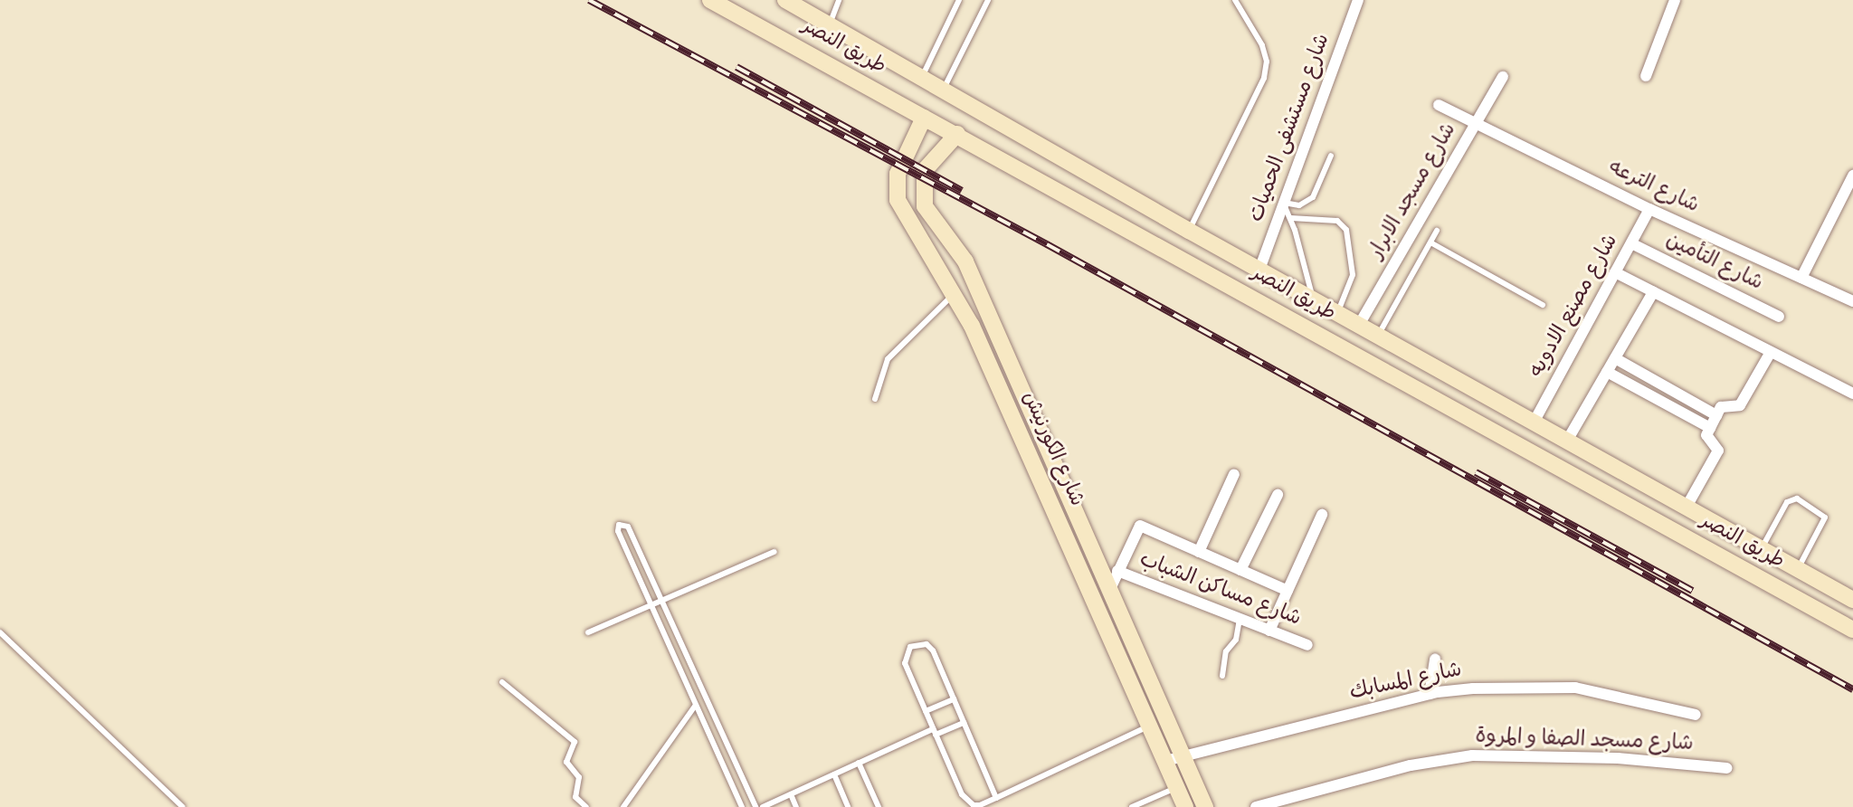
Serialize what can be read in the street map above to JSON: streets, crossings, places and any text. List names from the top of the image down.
{
  "streets": {
    "main road": ["طريق النصر", "شارع الكورنيش"],
    "street": [
      "شارع مستشفى الحميات",
      "شارع الترعه",
      "شارع مسجد الابرار",
      "شارع التأمين",
      "شارع مصنع الادويه",
      "شارع مساكن الشباب",
      "شارع المسابك",
      "شارع مسجد الصفا و المروة"
    ]
  },
  "crossings": [
    ["طريق النصر", "شارع مستشفى الحميات"],
    ["طريق النصر", "شارع مسجد الابرار"],
    ["طريق النصر", "شارع مصنع الادويه"],
    ["طريق النصر", "شارع الكورنيش"],
    ["شارع الترعه", "شارع مسجد الابرار"],
    ["شارع الترعه", "شارع مصنع الادويه"],
    ["شارع التأمين", "شارع مصنع الادويه"],
    ["شارع الكورنيش", "شارع المسابك"]
  ]
}
